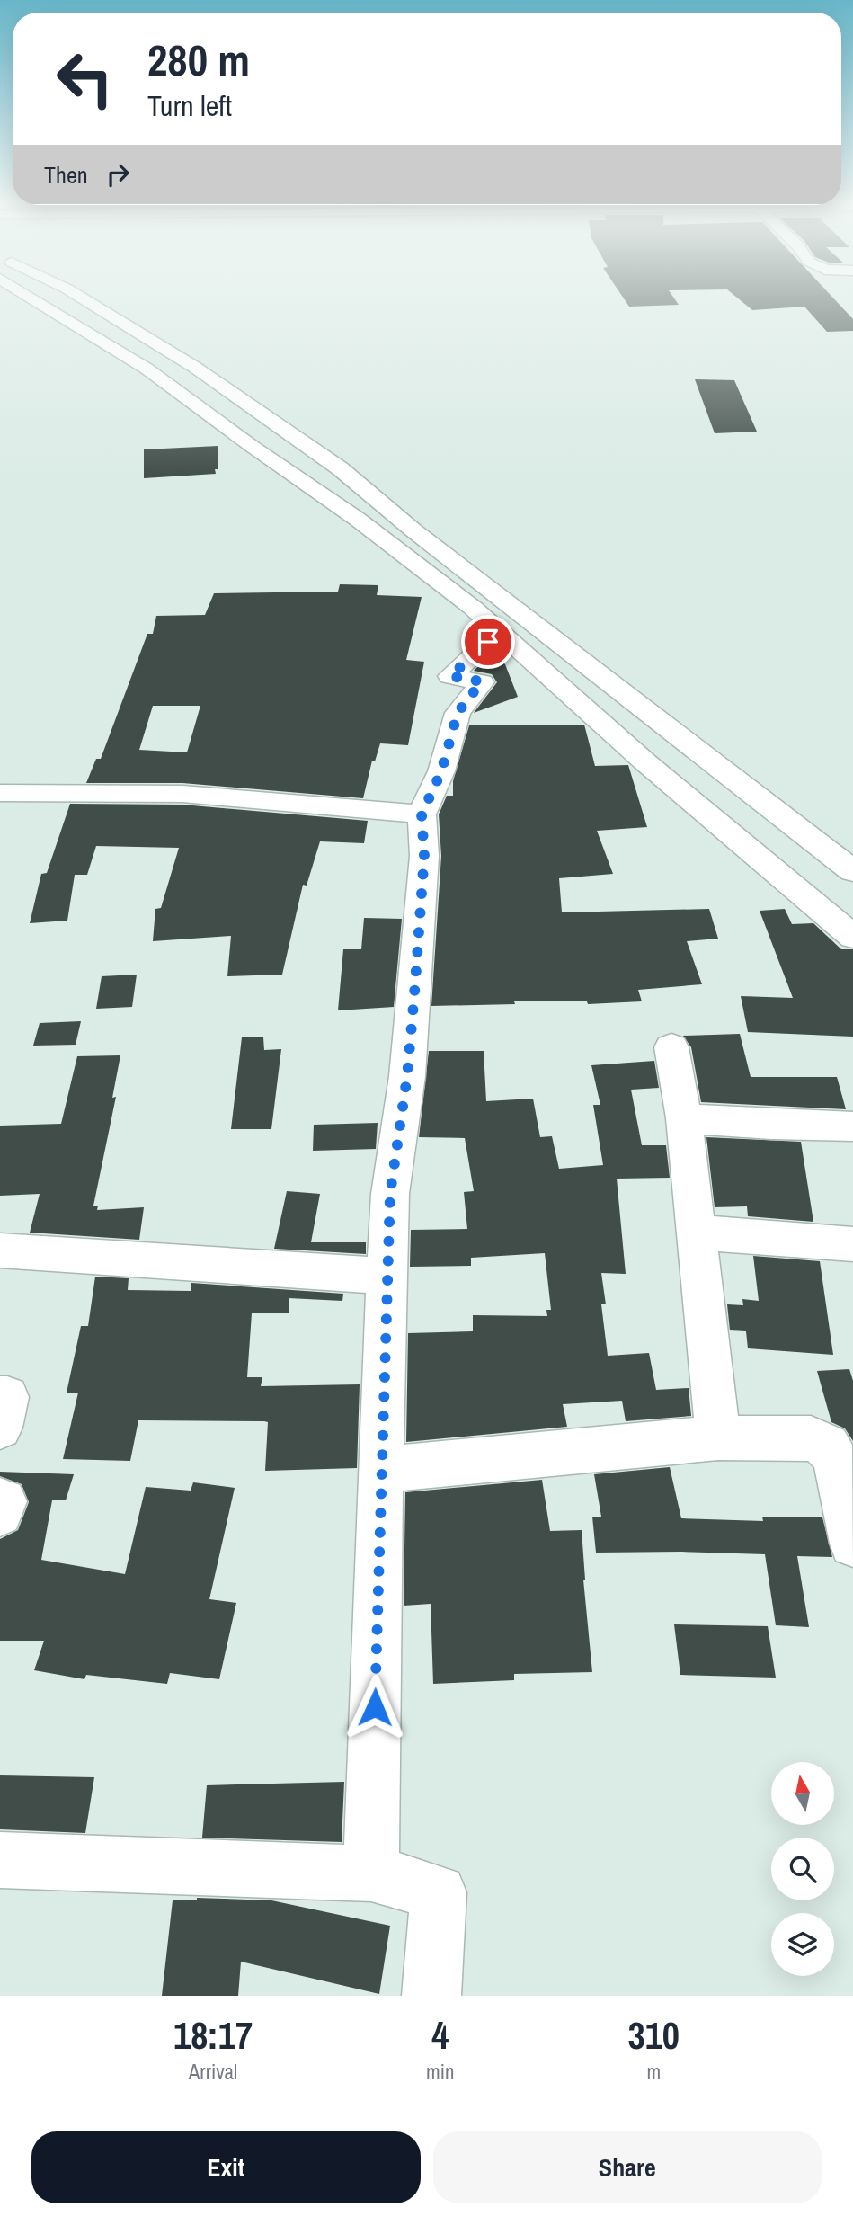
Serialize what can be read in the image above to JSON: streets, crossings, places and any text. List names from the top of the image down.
{
  "north": "top",
  "page": {
    "turn": ["280 m", "Turn left"],
    "then": "Then",
    "eta": [
      "18:17",
      "Arrival",
      "4",
      "min",
      "310",
      "m"
    ],
    "buttons": ["Exit", "Share"]
  }
}
